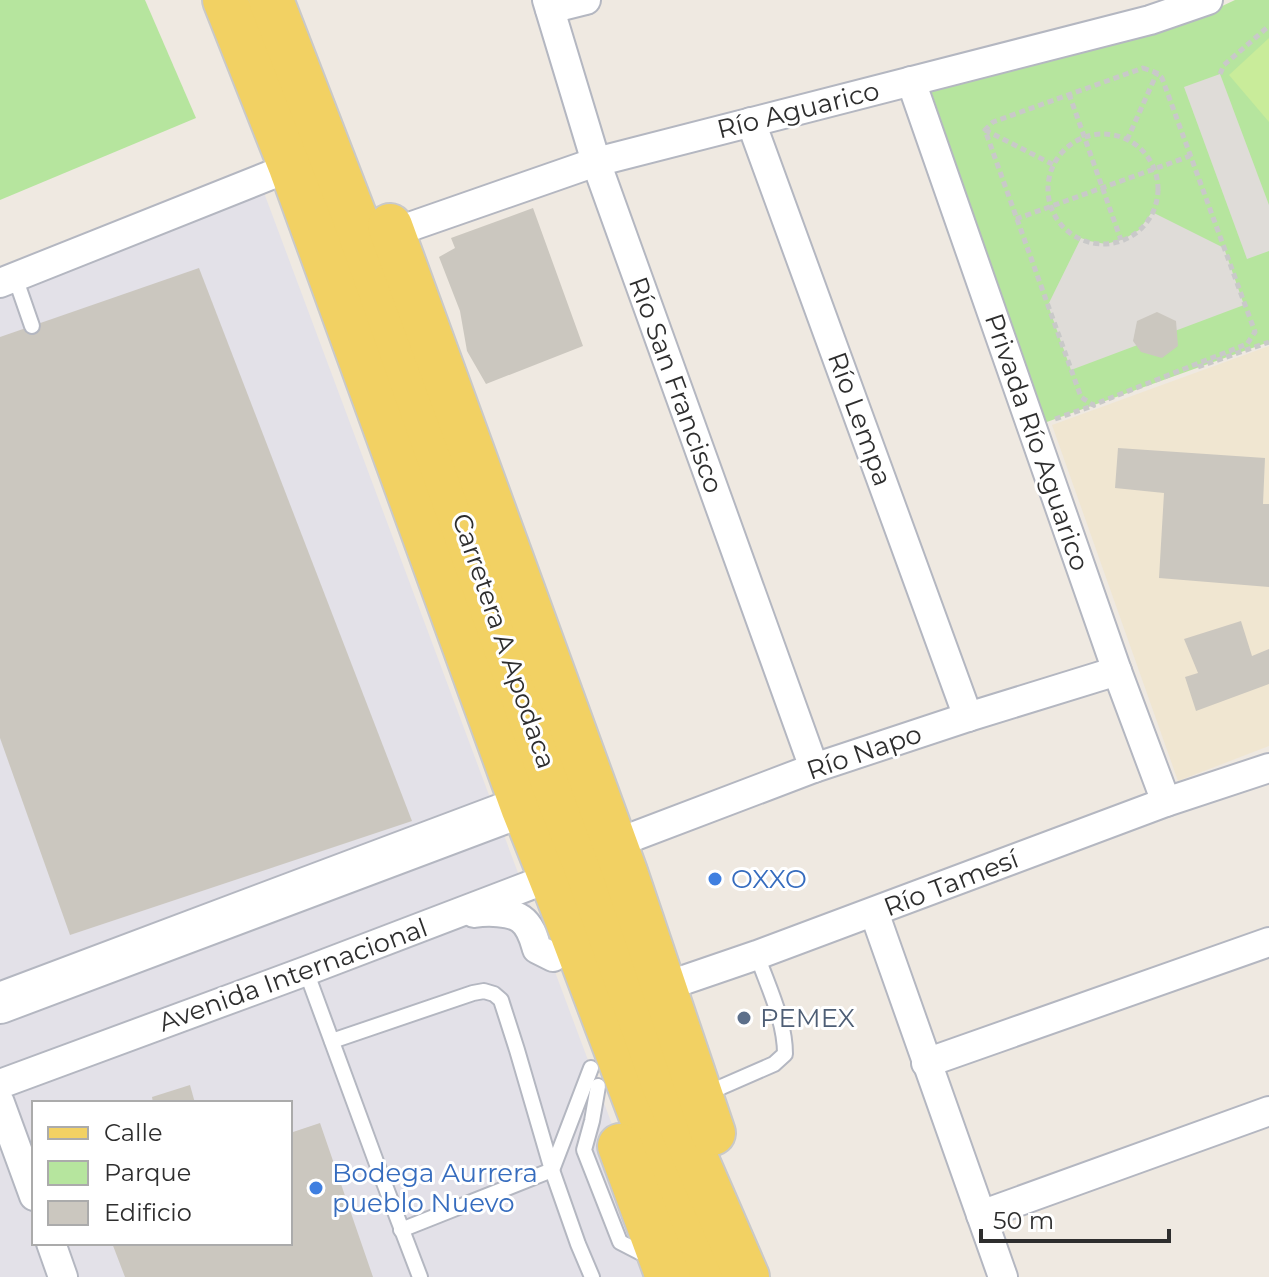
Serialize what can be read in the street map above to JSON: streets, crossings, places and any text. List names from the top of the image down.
{
  "streets": {
    "main road": ["Carretera A Apodaca"],
    "street": [
      "Río Aguarico",
      "Río San Francisco",
      "Río Lempa",
      "Privada Río Aguarico",
      "Río Napo",
      "Río Tamesí",
      "Avenida Internacional"
    ]
  },
  "crossings": [
    ["Río Aguarico", "Río San Francisco"],
    ["Río Aguarico", "Río Lempa"],
    ["Río Aguarico", "Privada Río Aguarico"],
    ["Río San Francisco", "Río Napo"],
    ["Río Lempa", "Río Napo"],
    ["Privada Río Aguarico", "Río Napo"],
    ["Privada Río Aguarico", "Río Tamesí"],
    ["Carretera A Apodaca", "Río Napo"],
    ["Carretera A Apodaca", "Río Tamesí"],
    ["Carretera A Apodaca", "Avenida Internacional"],
    ["Río Napo", "Avenida Internacional"]
  ],
  "places": ["OXXO", "PEMEX", "Bodega Aurrera pueblo Nuevo"],
  "legend": ["Calle", "Parque", "Edificio"],
  "scale_bar": "50 m"
}
